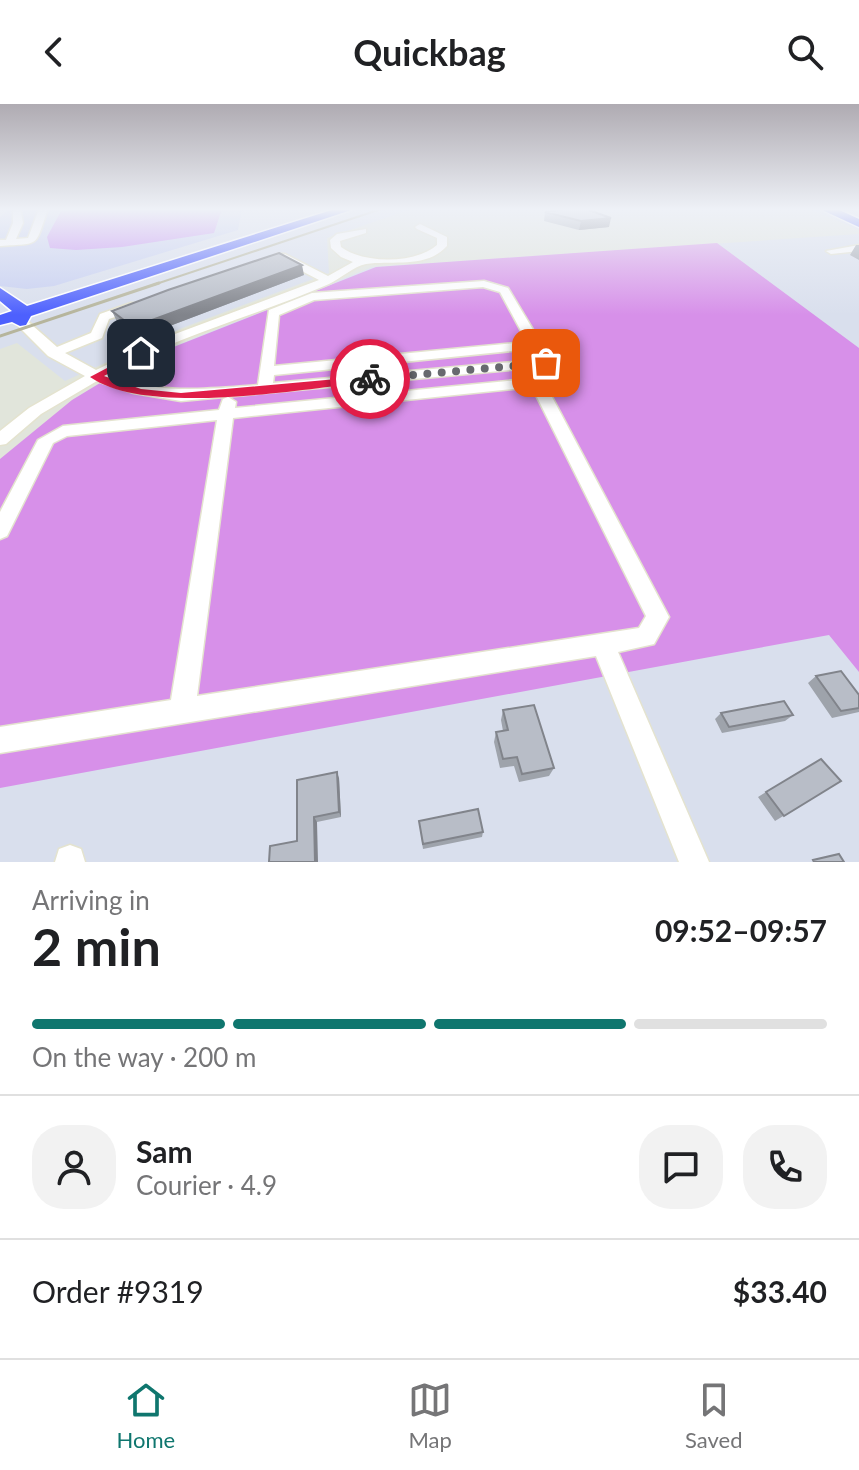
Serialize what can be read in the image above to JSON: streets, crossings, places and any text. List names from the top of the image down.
{
  "page": {
    "header": "Quickbag",
    "heading": ["2 min", "Arriving in", "09:52–09:57"],
    "panel": [
      "Sam",
      "Courier · 4.9",
      "Order #9319",
      "$33.40"
    ],
    "bar": "On the way · 200 m",
    "tabs": ["Home", "Map", "Saved"]
  }
}
